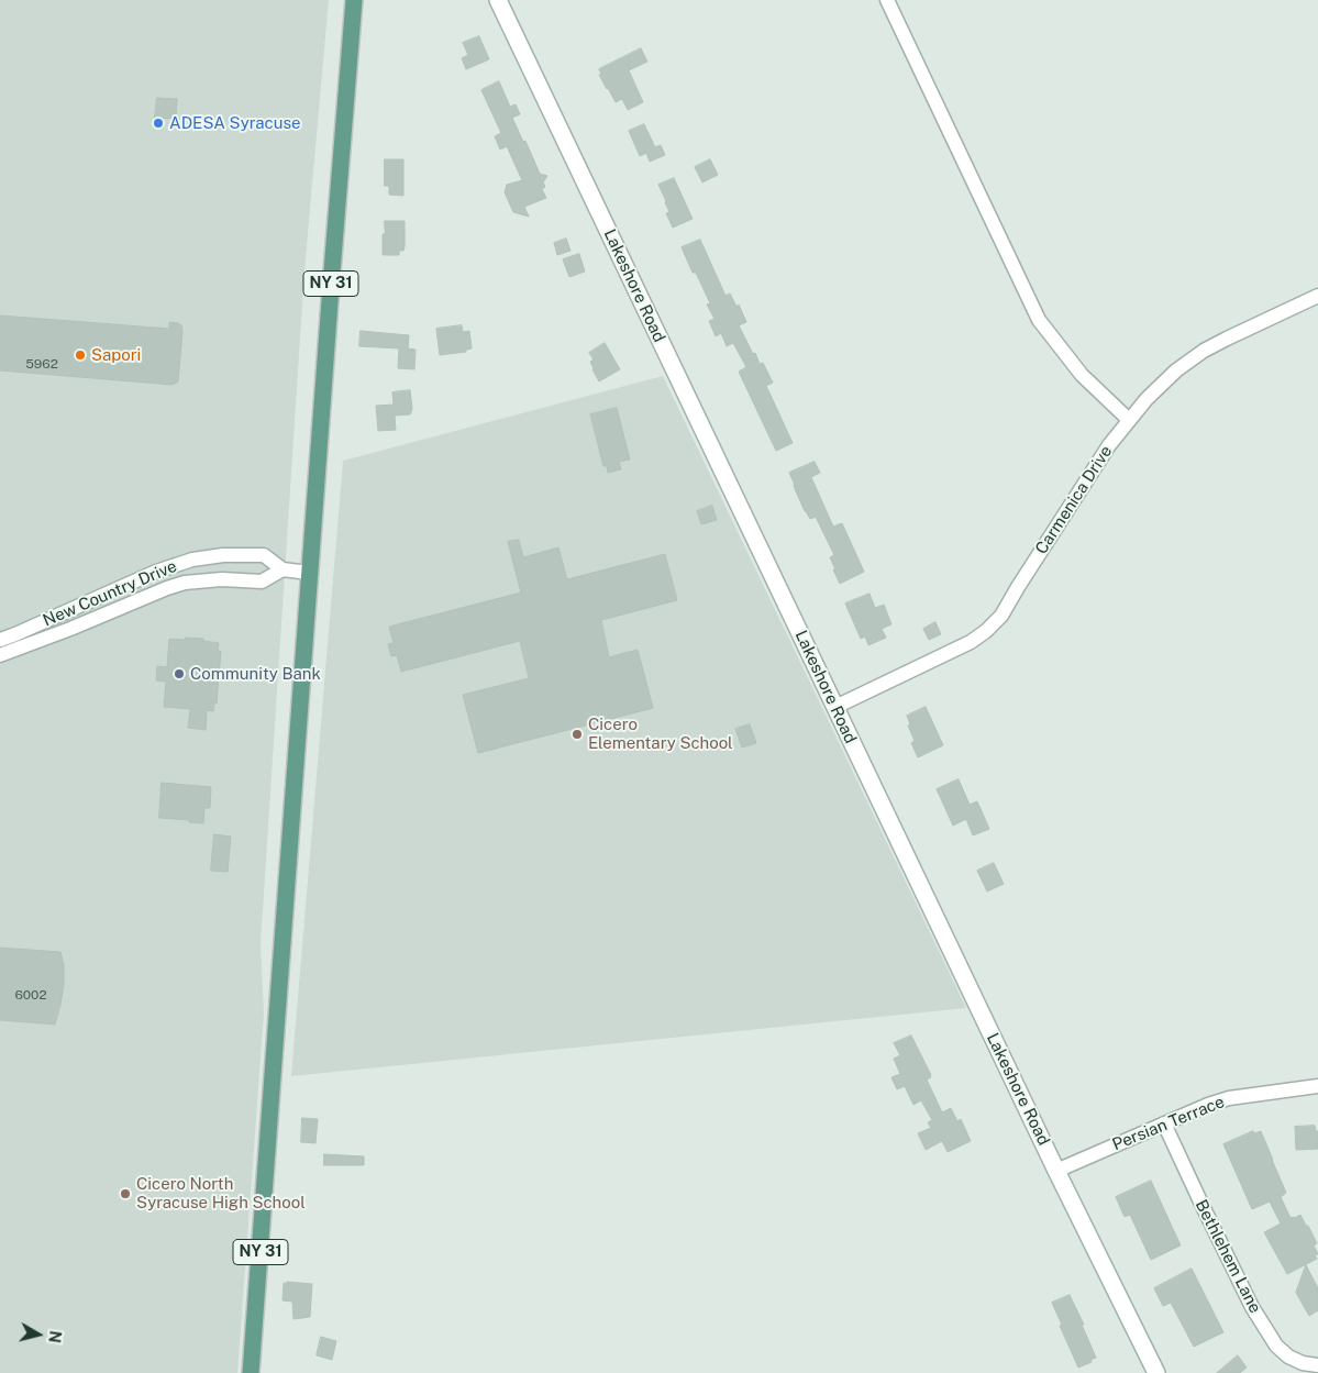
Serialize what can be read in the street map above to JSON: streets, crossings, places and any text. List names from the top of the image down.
{
  "streets": {
    "main road": ["NY 31"],
    "street": [
      "Lakeshore Road",
      "Carmenica Drive",
      "New Country Drive",
      "Persian Terrace",
      "Bethlehem Lane"
    ]
  },
  "crossings": [
    ["NY 31", "New Country Drive"],
    ["Lakeshore Road", "Carmenica Drive"],
    ["Lakeshore Road", "Persian Terrace"],
    ["Persian Terrace", "Bethlehem Lane"]
  ],
  "places": [
    "ADESA Syracuse",
    "Sapori",
    "Community Bank",
    "Cicero Elementary School",
    "Cicero North Syracuse High School"
  ],
  "house_numbers": ["5962", "6002"],
  "north": "right"
}
